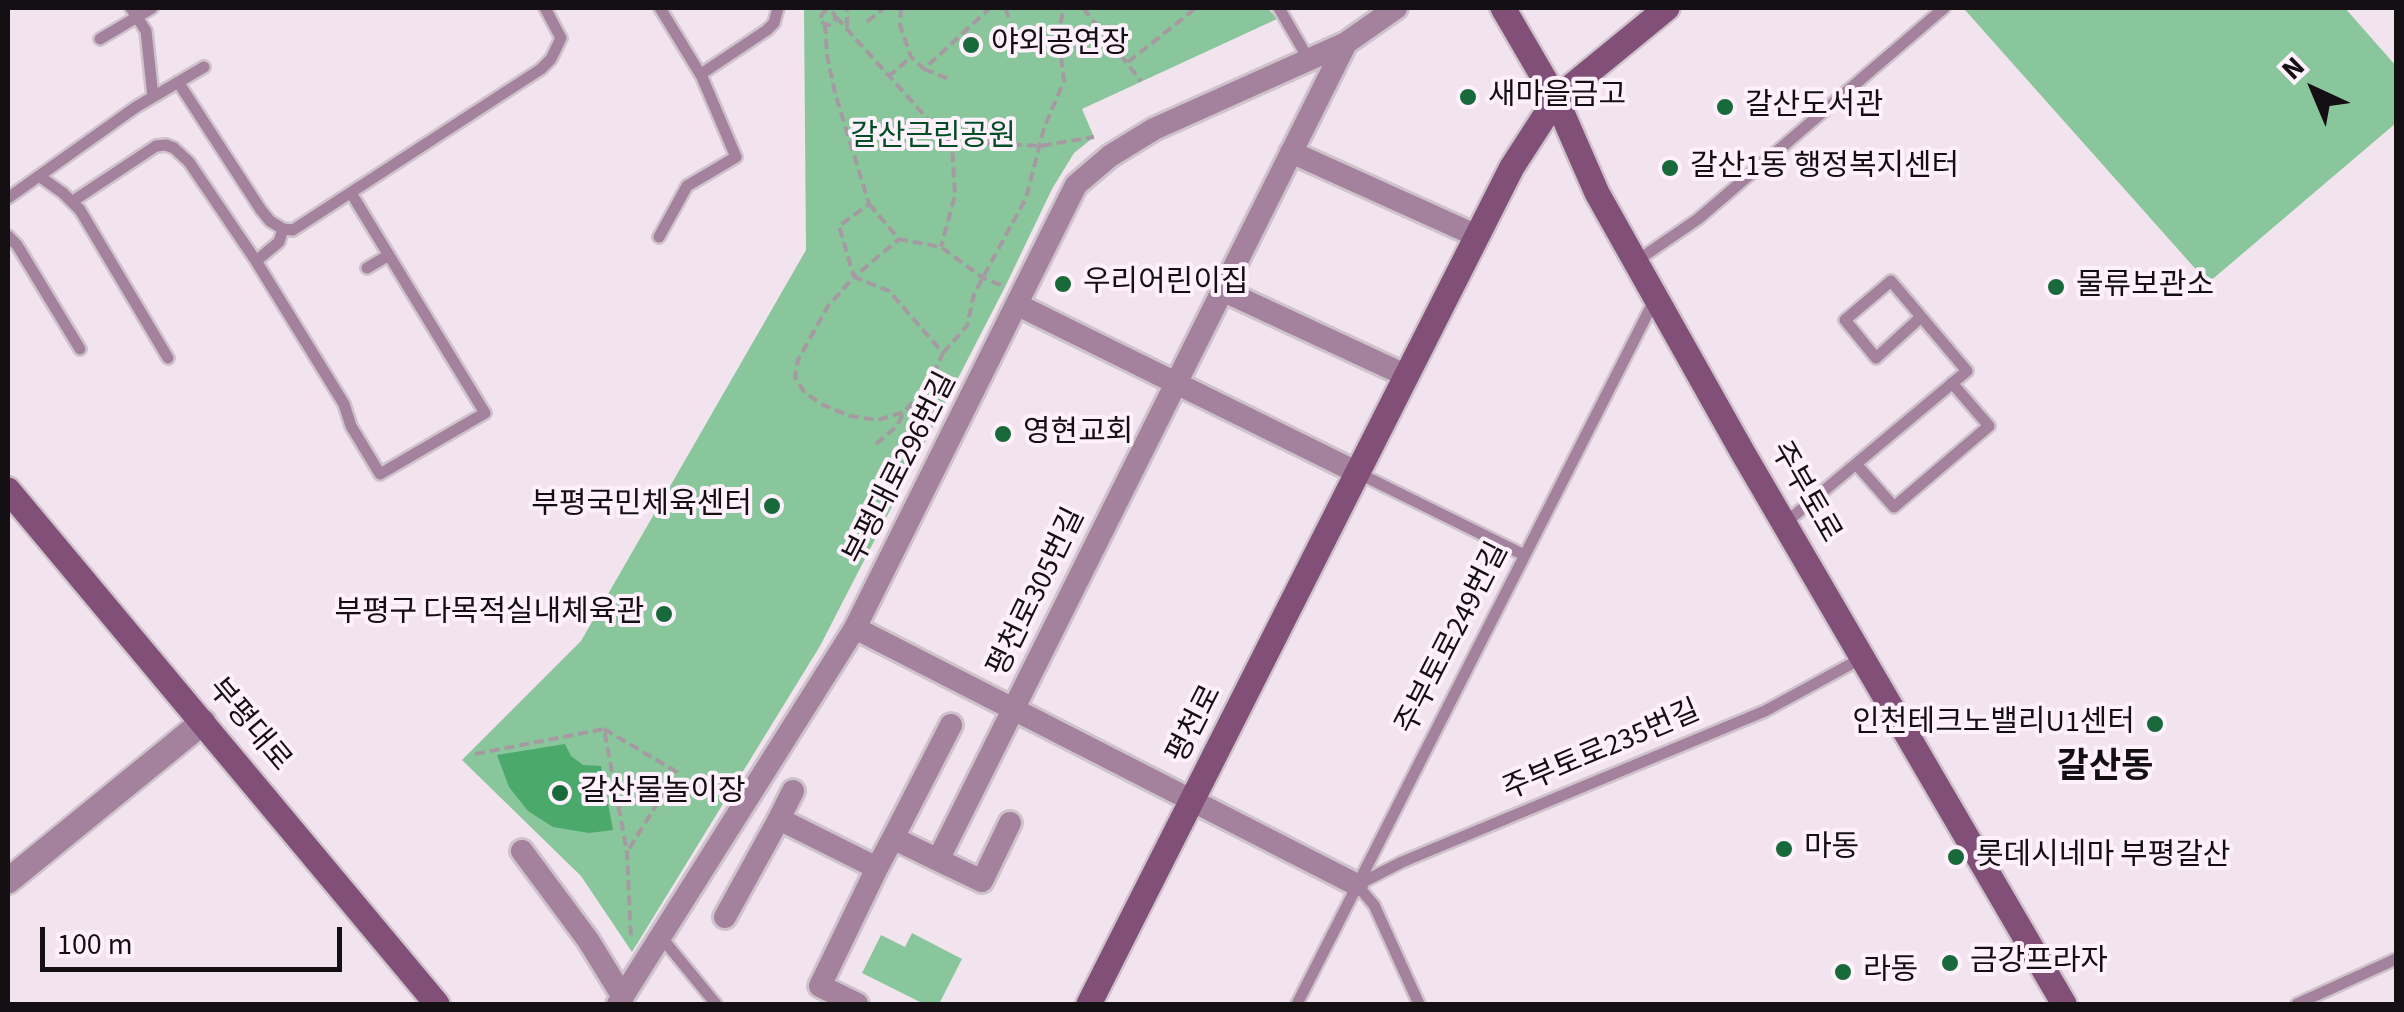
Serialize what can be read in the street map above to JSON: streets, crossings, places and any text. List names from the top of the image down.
{
  "streets": {
    "main road": ["주부토로", "평천로", "부평대로"],
    "street": ["부평대로296번길", "평천로305번길"],
    "lane": ["주부토로249번길", "주부토로235번길"]
  },
  "crossings": [
    ["부평대로296번길", "평천로305번길"],
    ["주부토로", "주부토로249번길"],
    ["주부토로", "평천로"],
    ["주부토로", "주부토로235번길"],
    ["평천로305번길", "주부토로249번길"],
    ["평천로305번길", "평천로"],
    ["평천로305번길", "주부토로235번길"],
    ["주부토로249번길", "주부토로235번길"]
  ],
  "districts": ["갈산동"],
  "parks": ["갈산근린공원"],
  "places": [
    "야외공연장",
    "새마을금고",
    "갈산도서관",
    "갈산1동 행정복지센터",
    "우리어린이집",
    "물류보관소",
    "영현교회",
    "부평국민체육센터",
    "부평구 다목적실내체육관",
    "인천테크노밸리U1센터",
    "갈산물놀이장",
    "마동",
    "롯데시네마 부평갈산",
    "금강프라자",
    "라동"
  ],
  "scale_bar": "100 m",
  "north": "top left"
}
